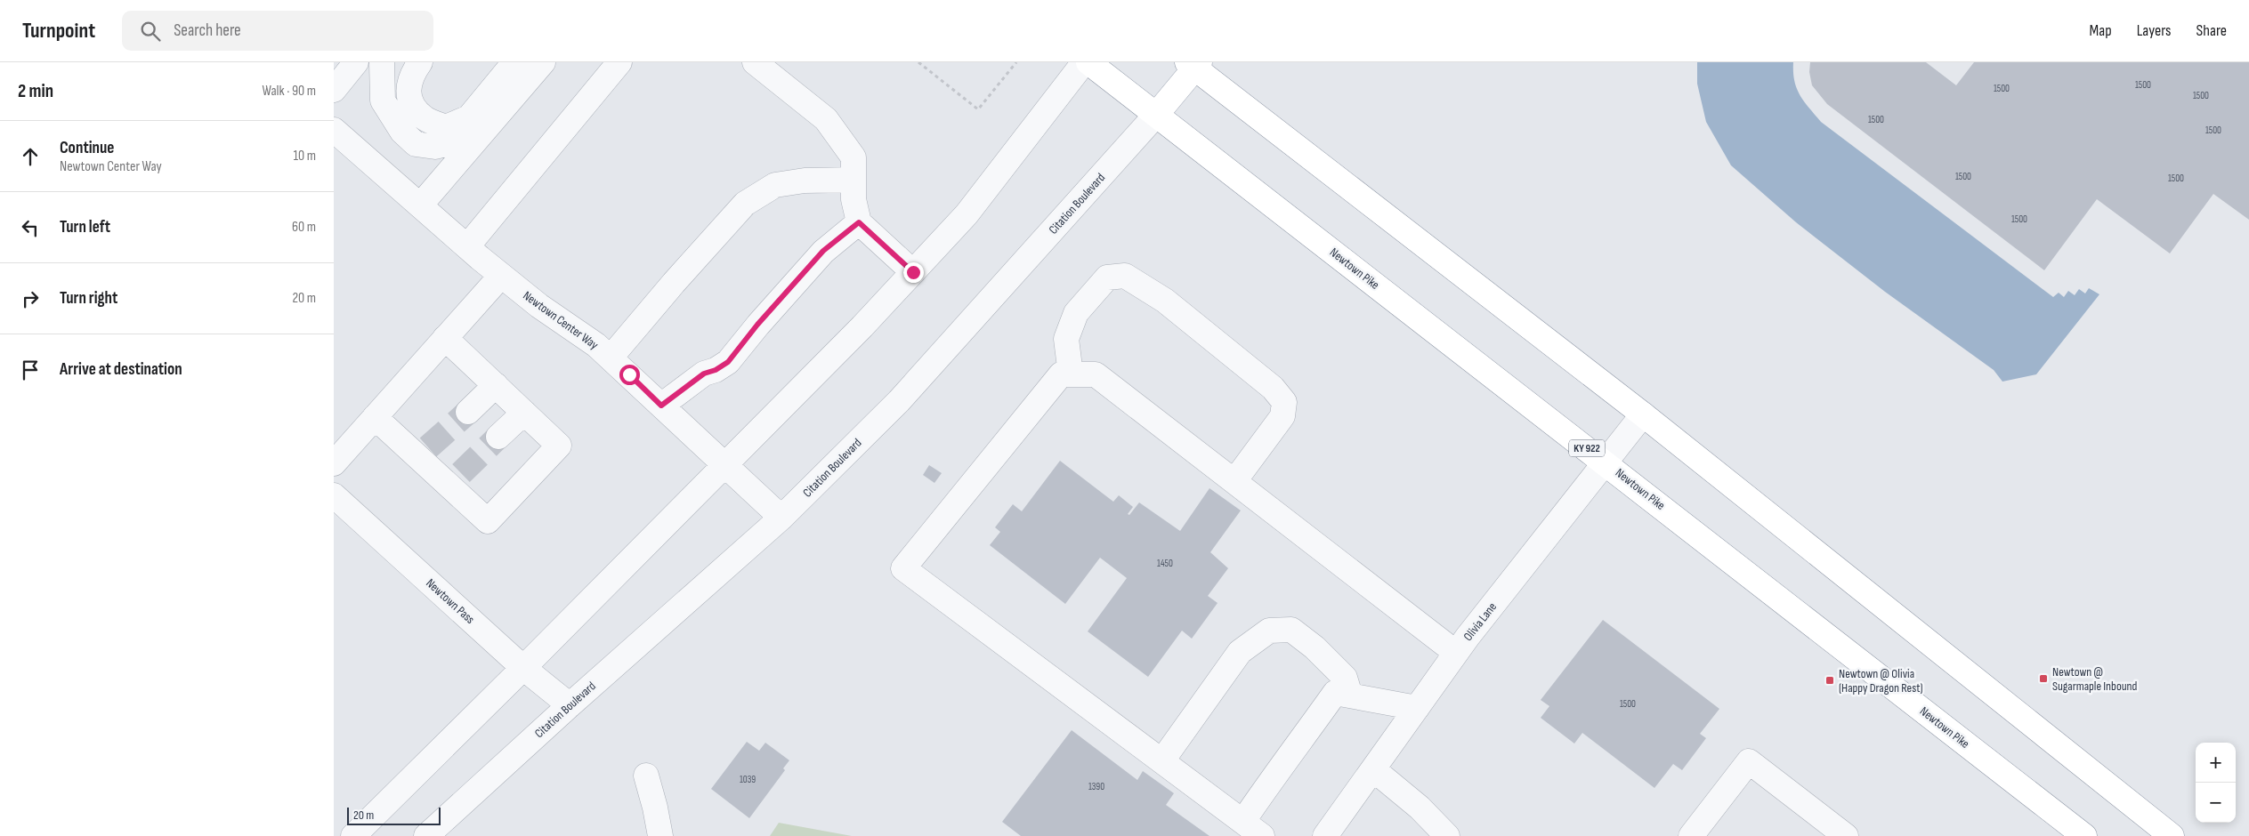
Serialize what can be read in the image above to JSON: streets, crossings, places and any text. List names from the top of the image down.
{
  "streets": {
    "main road": ["Citation Boulevard", "Newtown Pike", "KY 922"],
    "street": ["Newtown Center Way", "Newtown Pass", "Olivia Lane"]
  },
  "crossings": [
    ["Citation Boulevard", "Newtown Pike"],
    ["Citation Boulevard", "Newtown Center Way"],
    ["Citation Boulevard", "Newtown Pass"],
    ["Newtown Pike", "Olivia Lane"]
  ],
  "places": {
    "transit": ["Newtown @ Sugarmaple Inbound", "Newtown @ Olivia (Happy Dragon Rest)"]
  },
  "house_numbers": [
    "1500",
    "1500",
    "1500",
    "1500",
    "1500",
    "1500",
    "1500",
    "1500",
    "1450",
    "1500",
    "1039",
    "1390"
  ],
  "scale_bar": "20 m",
  "page": {
    "header": "Turnpoint",
    "search": "Search here",
    "nav": ["Map", "Layers", "Share"],
    "heading": ["2 min", "Walk · 90 m"],
    "list": [
      ["Continue", "Newtown Center Way", "10 m"],
      ["Turn left", "60 m"],
      ["Turn right", "20 m"],
      "Arrive at destination"
    ],
    "map_buttons": ["+", "−"],
    "scale": "20 m"
  }
}
